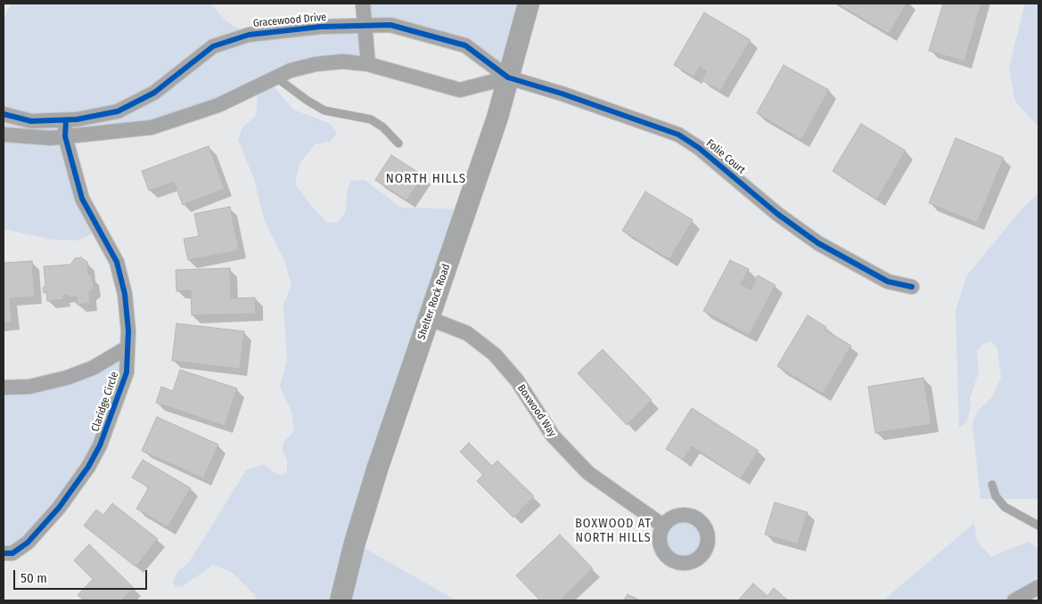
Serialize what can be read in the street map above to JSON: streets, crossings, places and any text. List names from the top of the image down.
{
  "streets": {
    "main road": ["Shelter Rock Road"],
    "street": [
      "Gracewood Drive",
      "Folie Court",
      "Claridge Circle",
      "Boxwood Way"
    ]
  },
  "crossings": [
    ["Gracewood Drive", "Folie Court"],
    ["Gracewood Drive", "Shelter Rock Road"],
    ["Gracewood Drive", "Claridge Circle"],
    ["Folie Court", "Shelter Rock Road"],
    ["Shelter Rock Road", "Boxwood Way"]
  ],
  "districts": ["NORTH HILLS", "BOXWOOD AT NORTH HILLS"],
  "scale_bar": "50 m"
}
